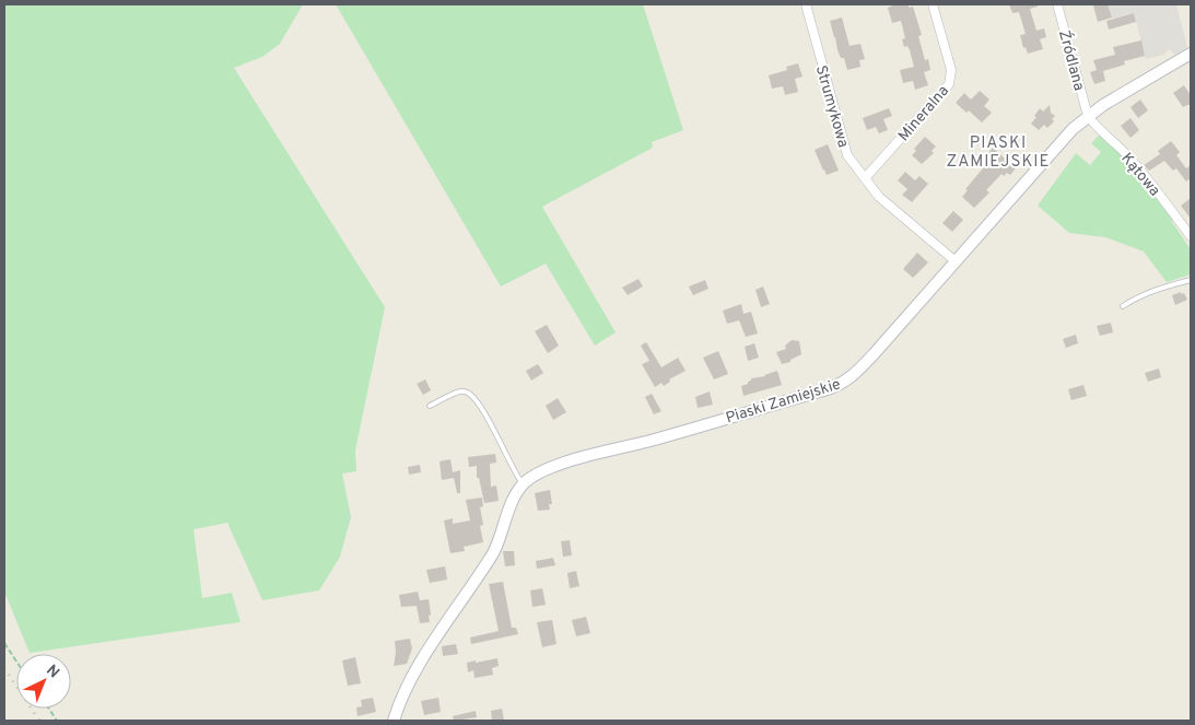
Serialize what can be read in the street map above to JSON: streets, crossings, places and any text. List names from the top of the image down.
{
  "streets": {
    "street": [
      "Źródlana",
      "Strumykowa",
      "Mineralna",
      "Kątowa",
      "Piaski Zamiejskie"
    ]
  },
  "crossings": [
    ["Źródlana", "Kątowa"],
    ["Źródlana", "Piaski Zamiejskie"],
    ["Strumykowa", "Mineralna"],
    ["Strumykowa", "Piaski Zamiejskie"],
    ["Kątowa", "Piaski Zamiejskie"]
  ],
  "districts": ["PIASKI ZAMIEJSKIE"],
  "north": "top right"
}
